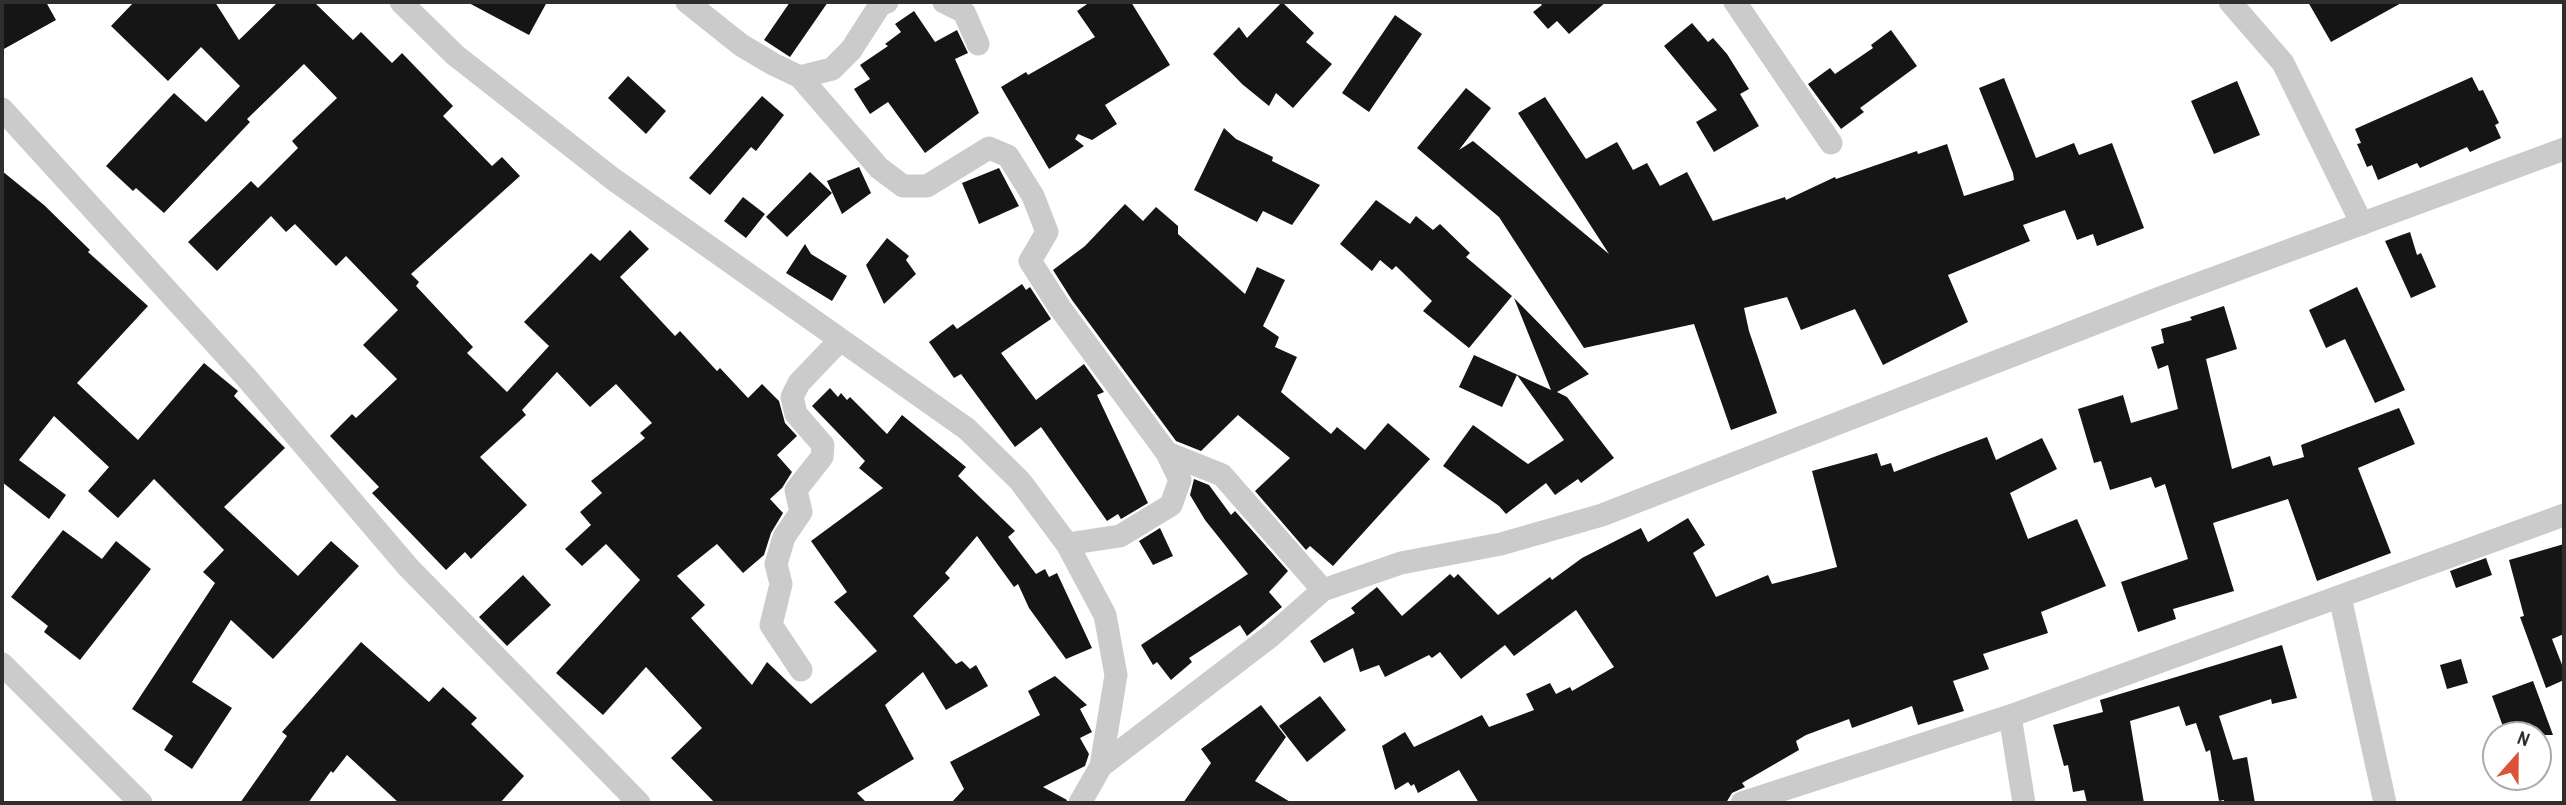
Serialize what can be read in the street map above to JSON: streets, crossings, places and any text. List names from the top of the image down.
{
  "north": "top"
}
